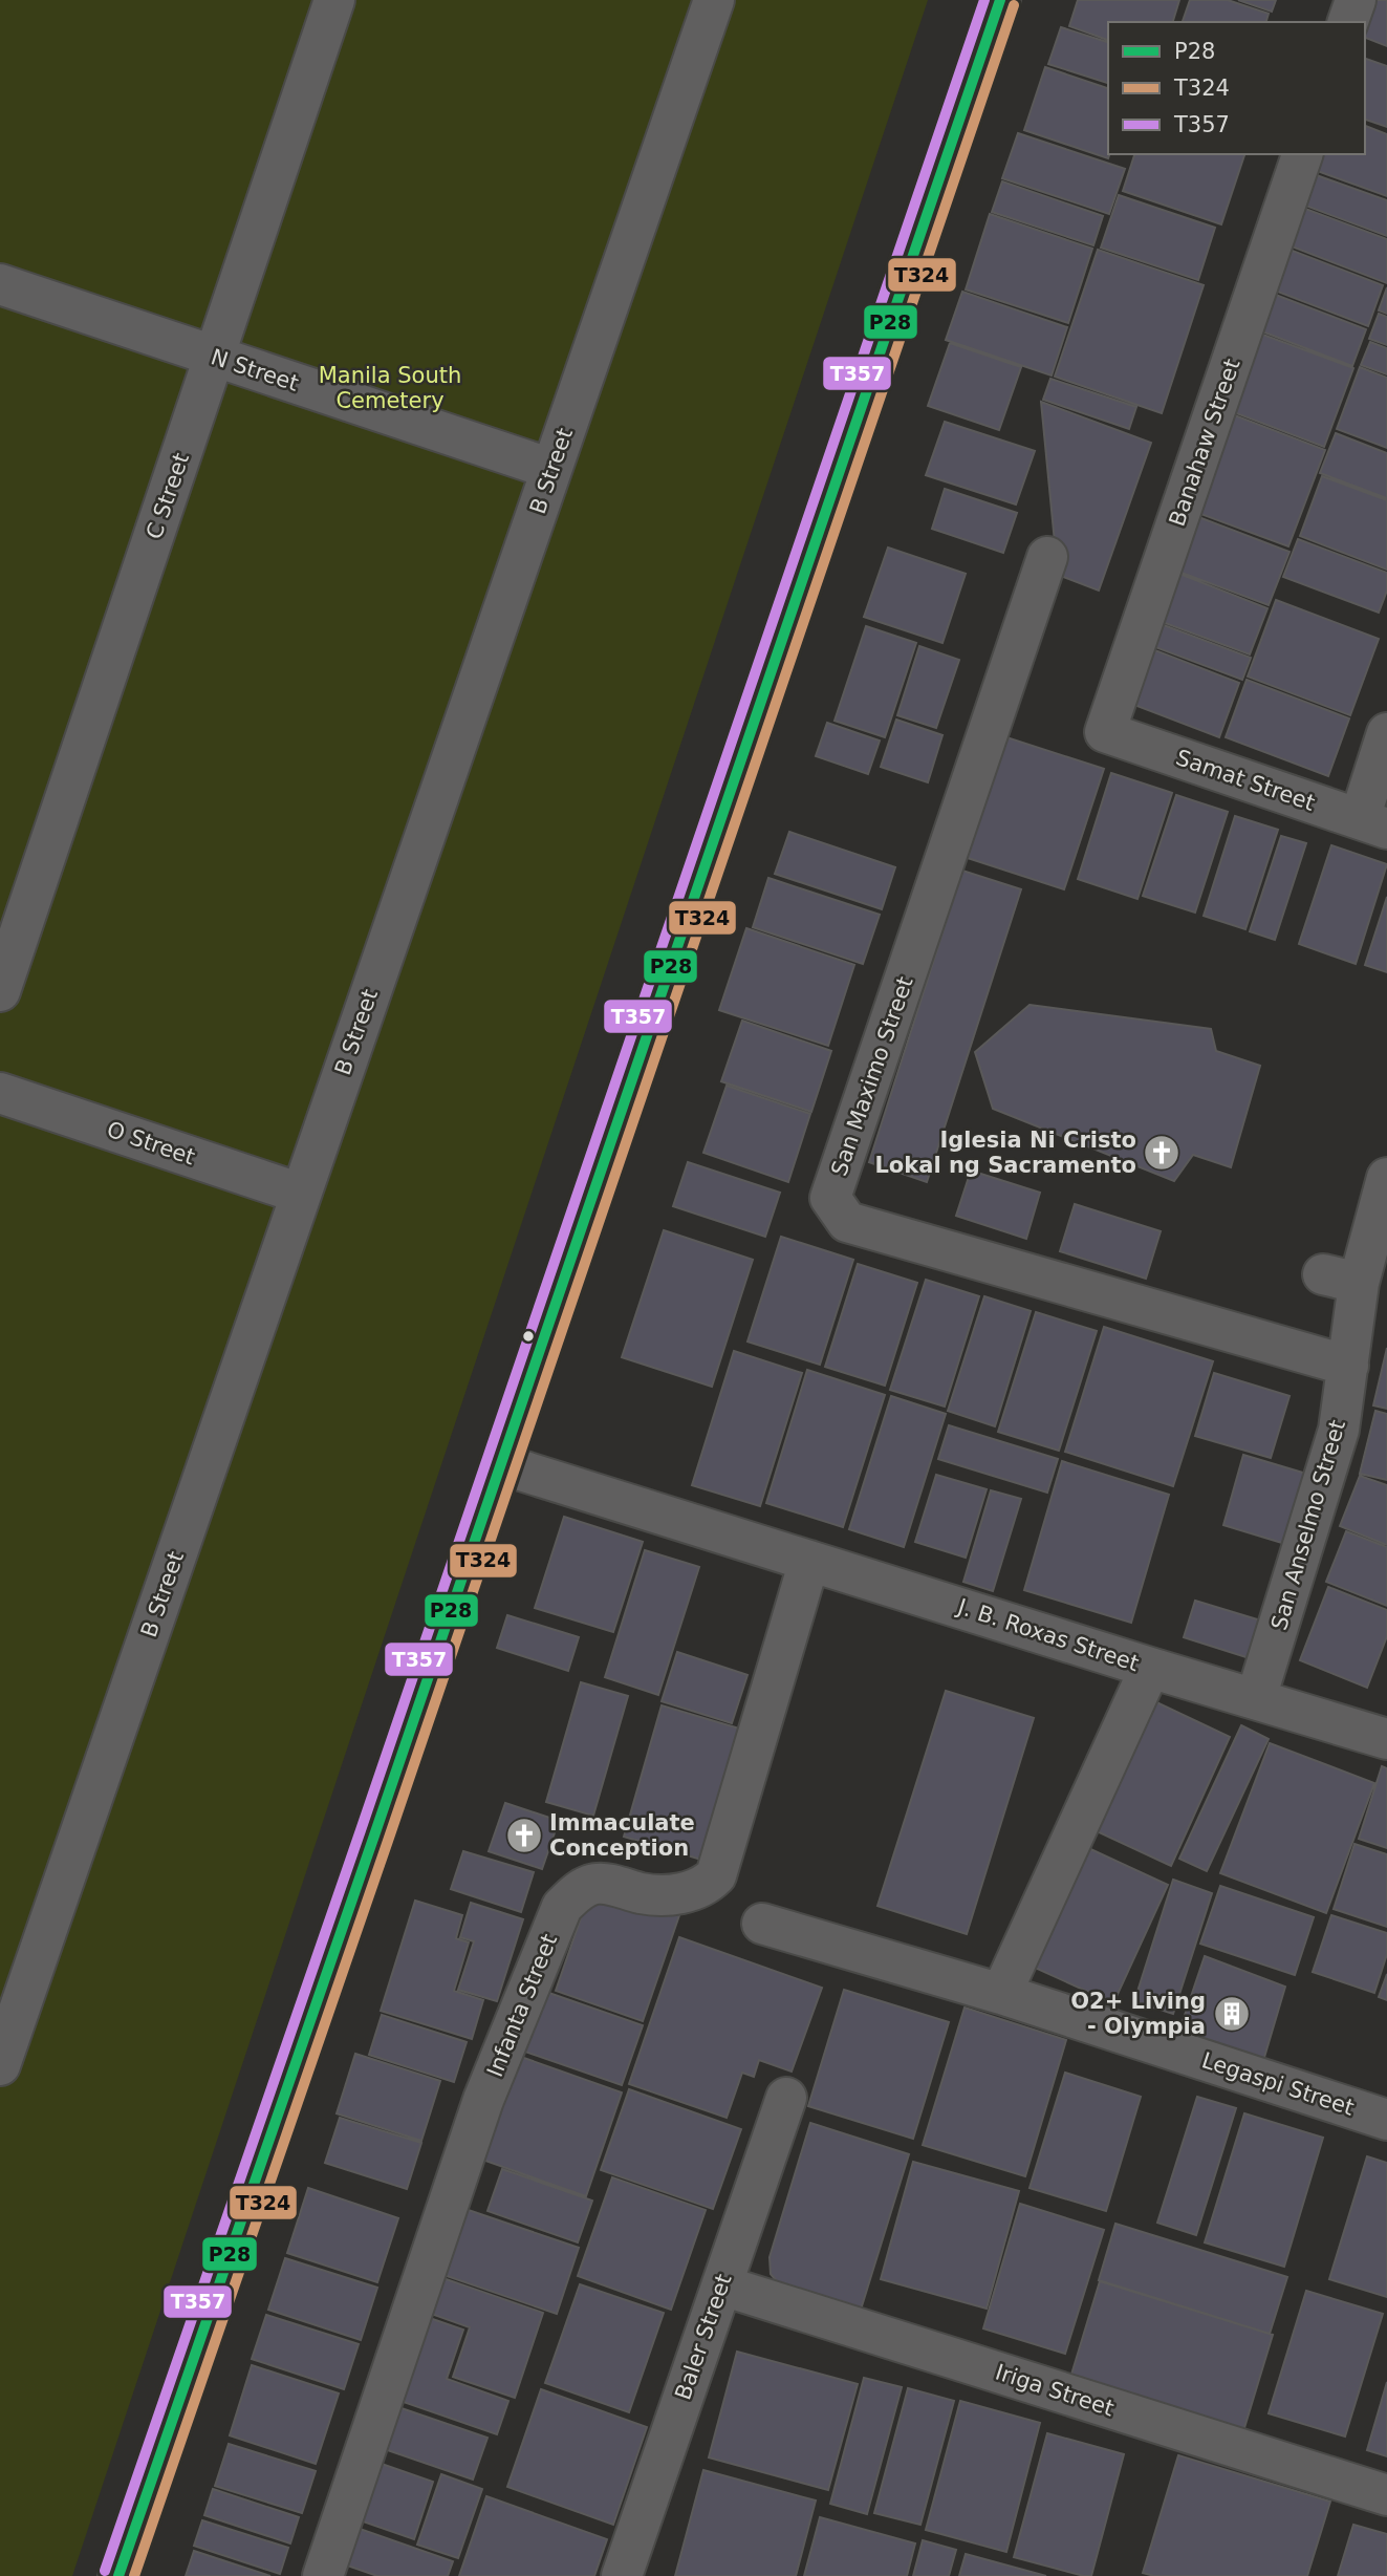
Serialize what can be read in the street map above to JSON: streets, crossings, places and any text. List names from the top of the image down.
{
  "streets": {
    "street": [
      "N Street",
      "Banahaw Street",
      "B Street",
      "C Street",
      "Samat Street",
      "San Maximo Street",
      "O Street",
      "San Anselmo Street",
      "J. B. Roxas Street",
      "Infanta Street",
      "Legaspi Street",
      "Baler Street",
      "Iriga Street"
    ]
  },
  "crossings": [
    ["N Street", "B Street"],
    ["N Street", "C Street"],
    ["Banahaw Street", "Samat Street"],
    ["B Street", "O Street"],
    ["San Maximo Street", "San Anselmo Street"],
    ["San Anselmo Street", "J. B. Roxas Street"],
    ["J. B. Roxas Street", "Infanta Street"],
    ["Baler Street", "Iriga Street"]
  ],
  "parks": ["Manila South Cemetery"],
  "places": {
    "church": ["Iglesia Ni Cristo Lokal ng Sacramento", "Immaculate Conception"],
    "building": ["O2+ Living - Olympia"]
  },
  "lines": ["transit line P28", "transit line T357", "transit line T324"],
  "legend": ["P28", "T324", "T357"]
}
